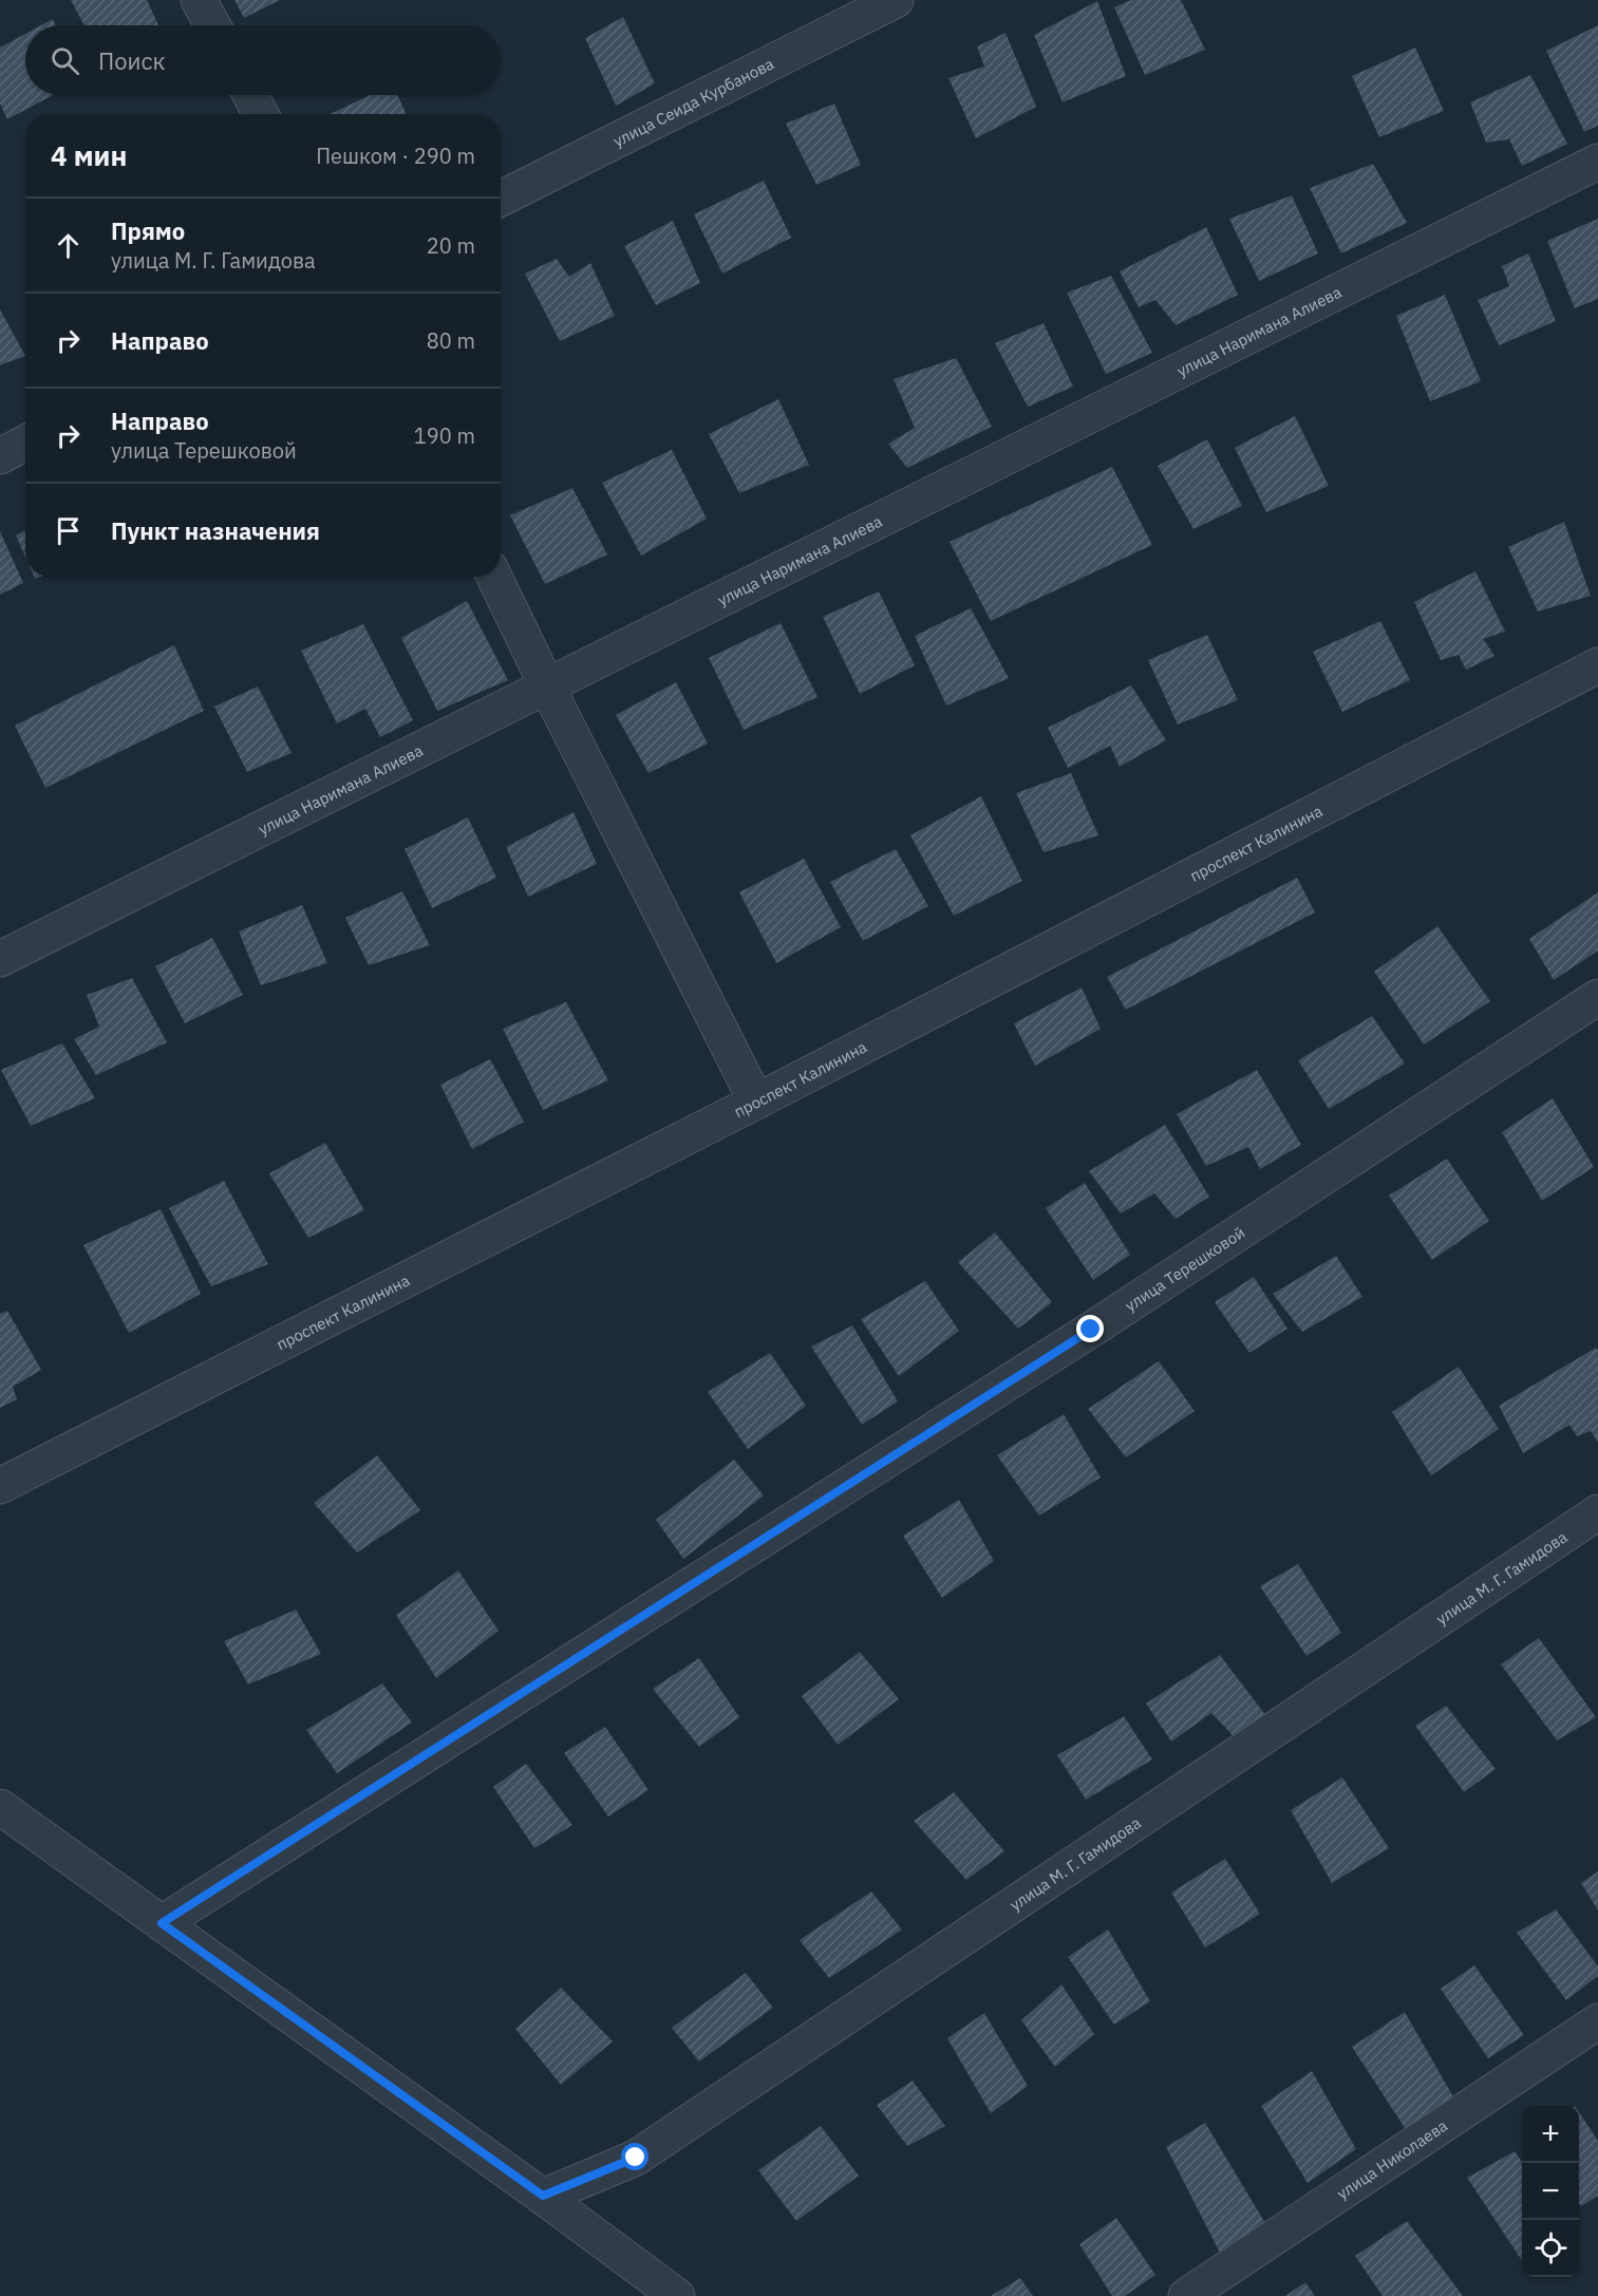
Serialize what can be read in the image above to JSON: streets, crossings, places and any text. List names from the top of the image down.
{
  "streets": {
    "street": [
      "улица Сеида Курбанова",
      "улица Наримана Алиева",
      "проспект Калинина",
      "улица Терешковой",
      "улица М. Г. Гамидова",
      "улица Николаева"
    ]
  },
  "page": {
    "search": "Поиск",
    "heading": ["4 мин", "Пешком · 290 m"],
    "list": [
      ["Прямо", "улица М. Г. Гамидова", "20 m"],
      ["Направо", "80 m"],
      ["Направо", "улица Терешковой", "190 m"],
      "Пункт назначения"
    ],
    "map_buttons": ["+", "−"]
  }
}
